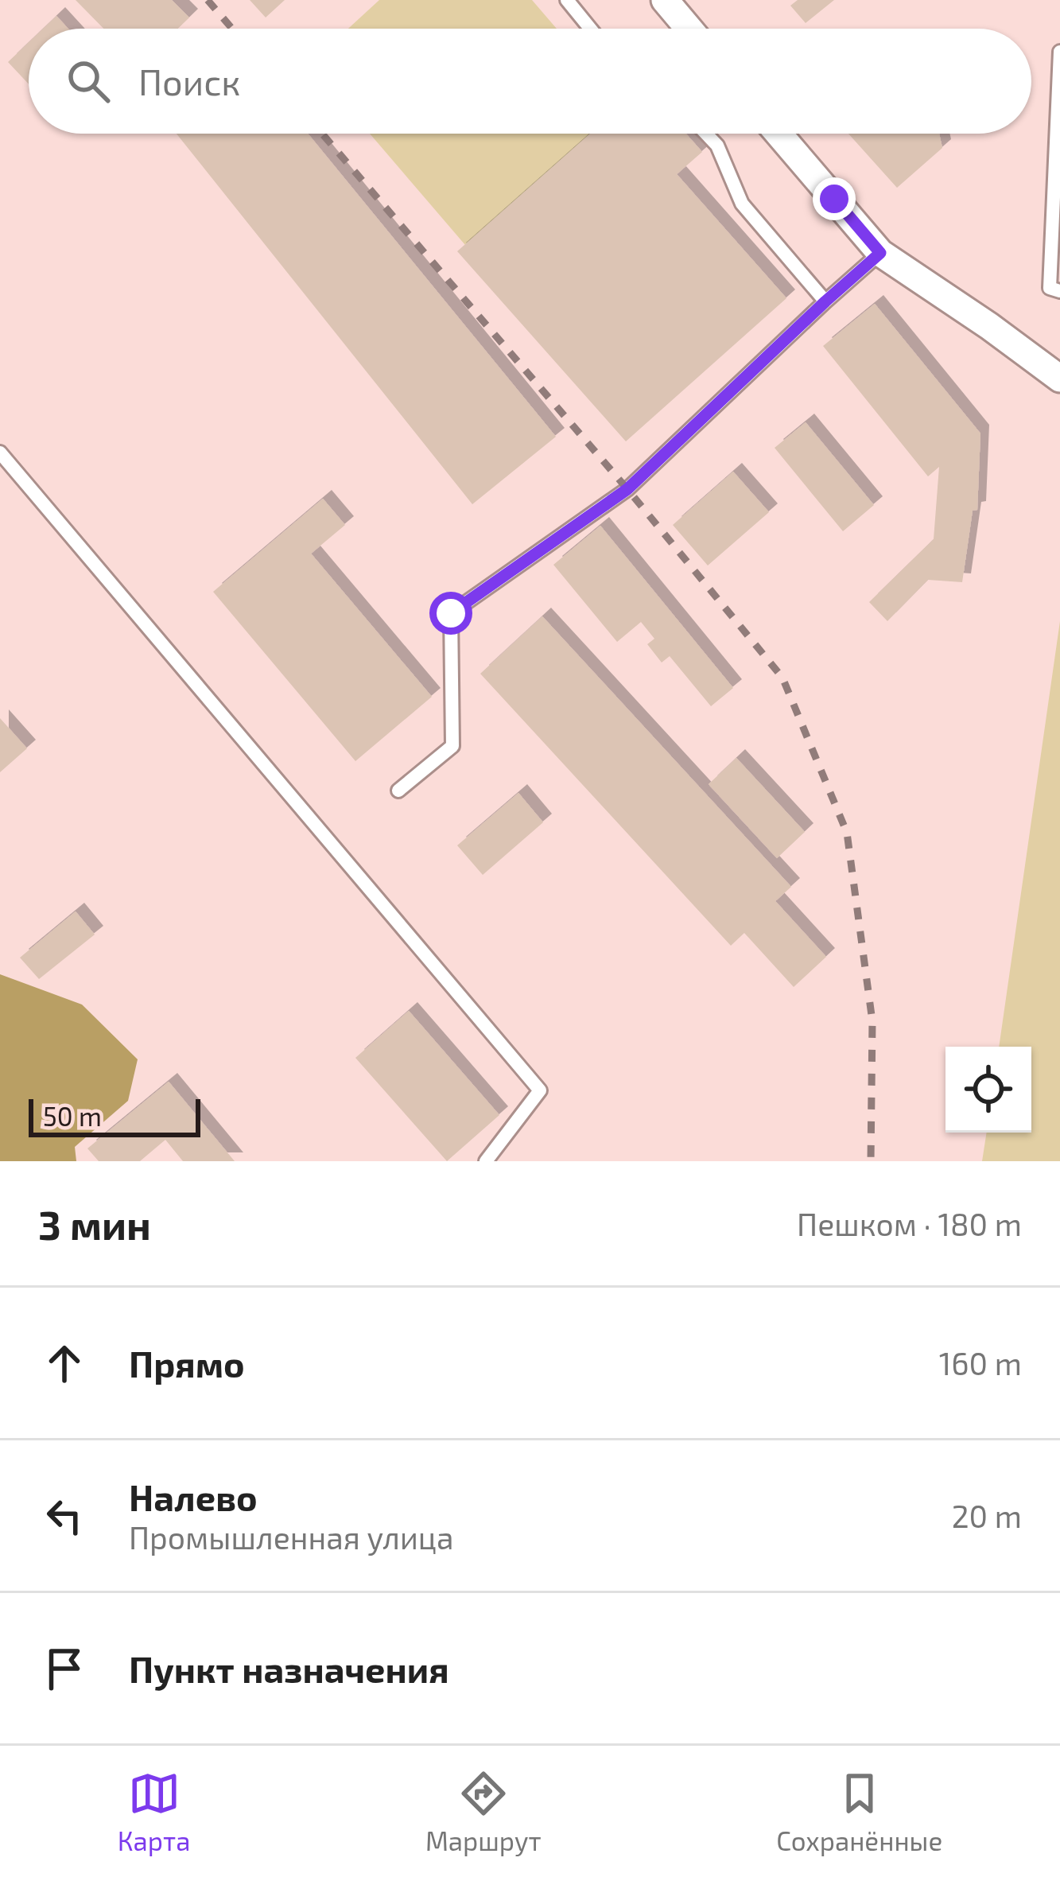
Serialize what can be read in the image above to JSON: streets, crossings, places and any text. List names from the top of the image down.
{
  "scale_bar": "50 m",
  "page": {
    "search": "Поиск",
    "scale": "50 m",
    "heading": ["3 мин", "Пешком · 180 m"],
    "list": [
      ["Прямо", "160 m"],
      ["Налево", "Промышленная улица", "20 m"],
      "Пункт назначения"
    ],
    "nav": ["Карта", "Маршрут", "Сохранённые"]
  }
}
